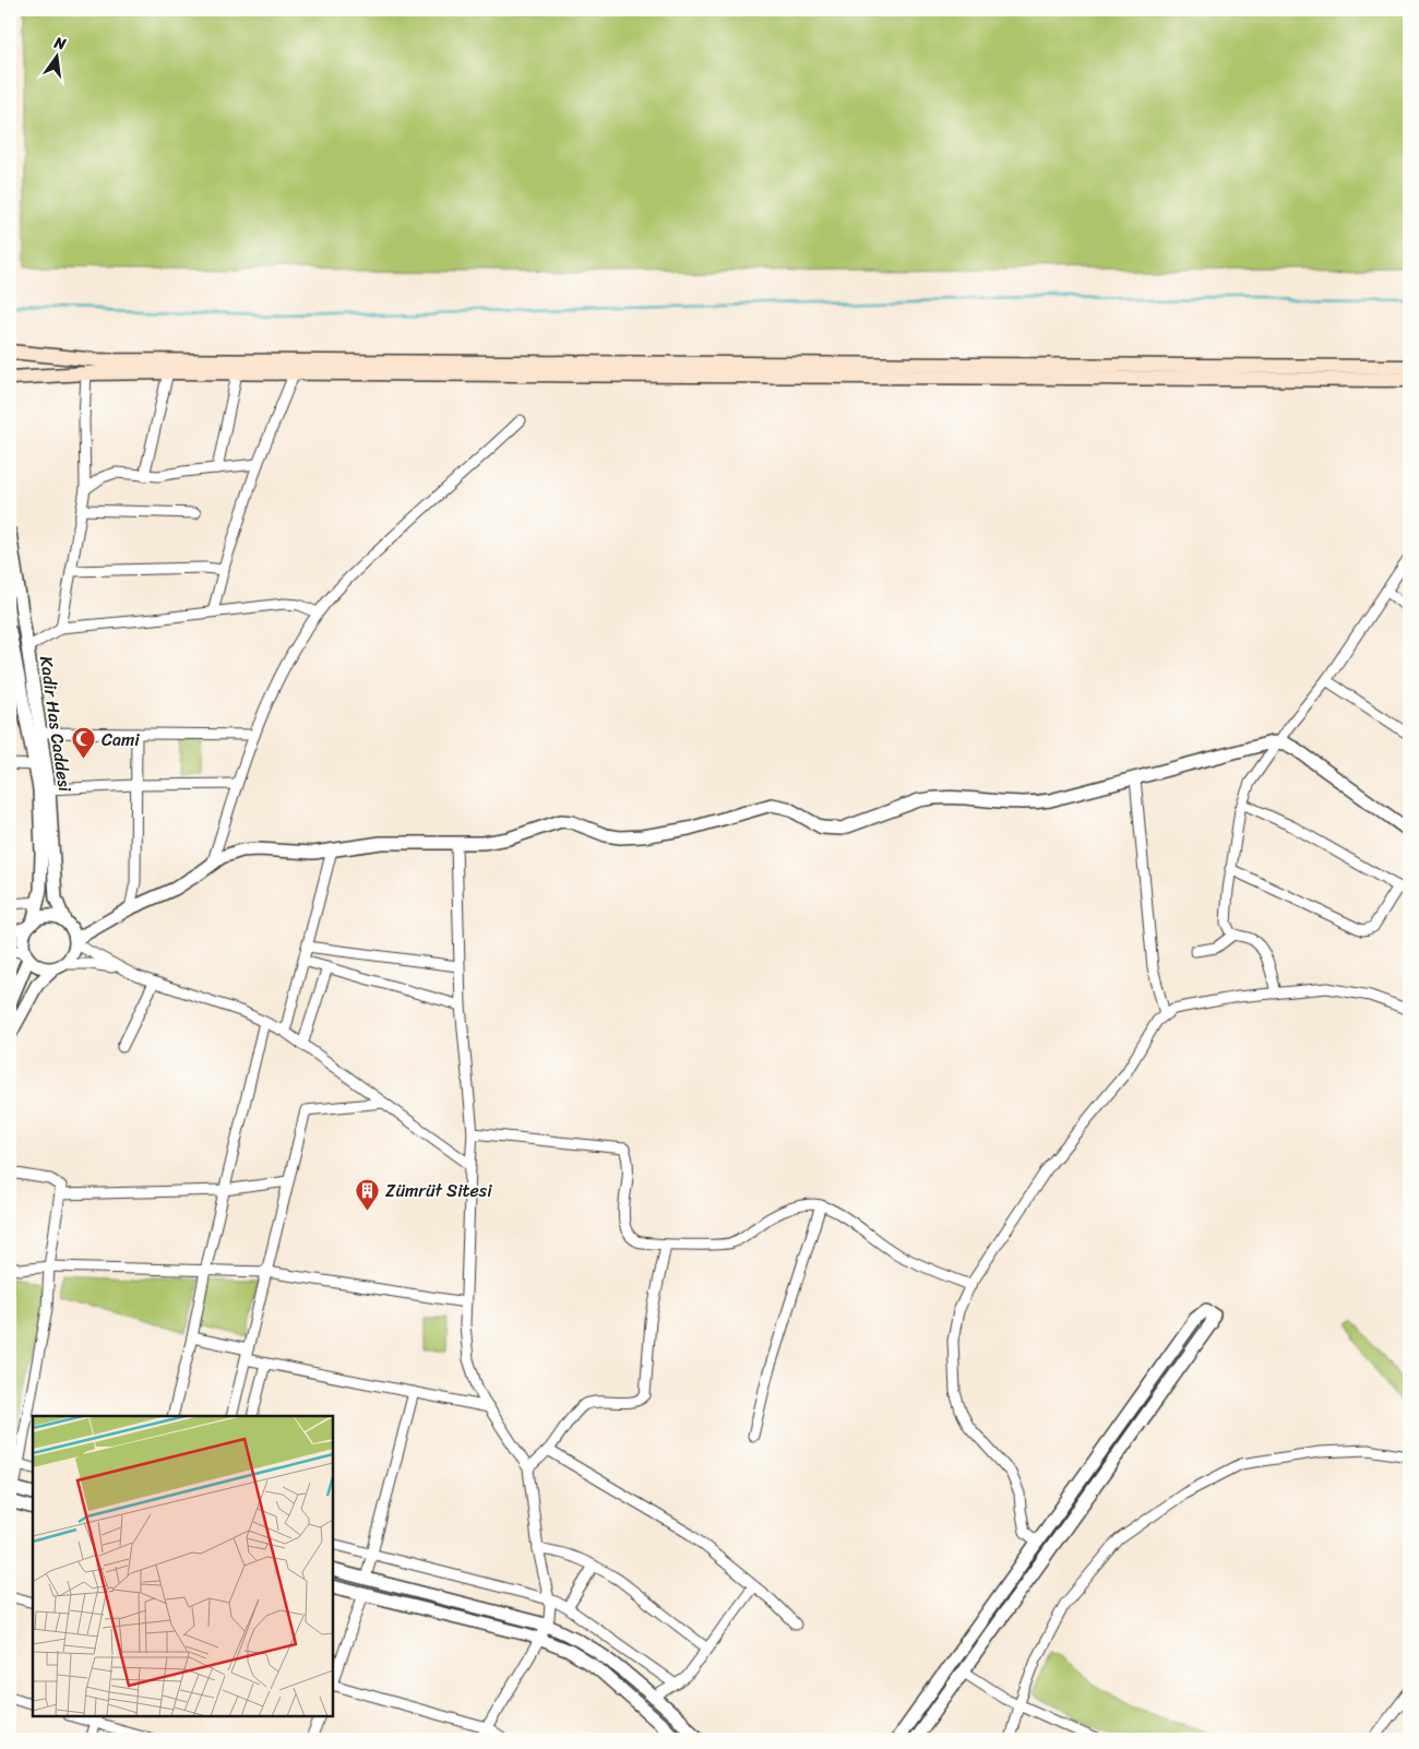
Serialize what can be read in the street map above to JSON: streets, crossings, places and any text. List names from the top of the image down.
{
  "streets": {
    "street": ["Kadir Has Caddesi"]
  },
  "places": {
    "mosque": ["Cami"],
    "building": ["Zümrüt Sitesi"]
  },
  "north": "top"
}
